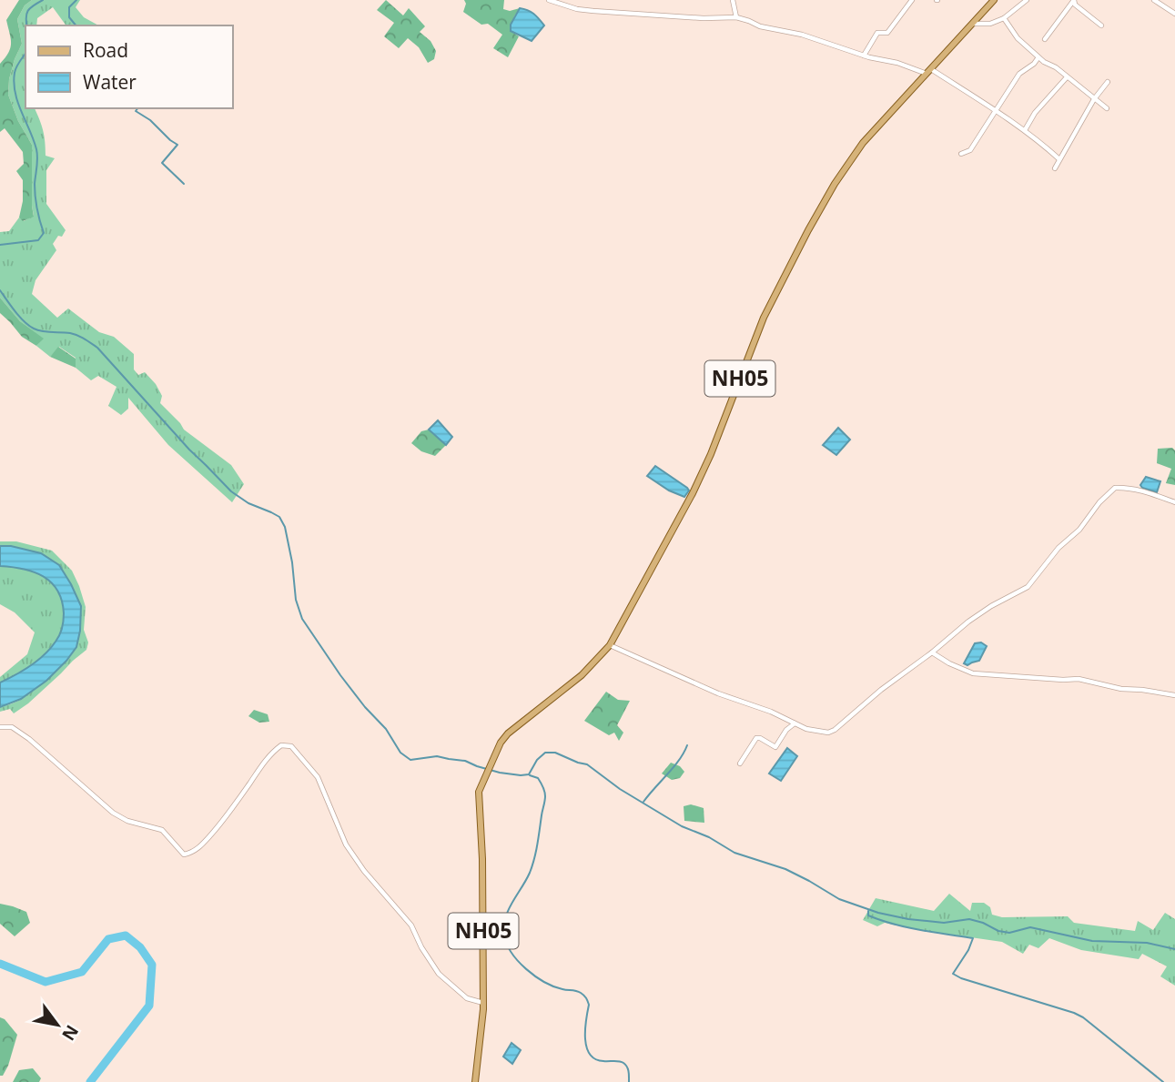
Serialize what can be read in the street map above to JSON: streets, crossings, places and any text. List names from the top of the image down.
{
  "streets": {
    "main road": ["NH05"]
  },
  "legend": ["Road", "Water"],
  "north": "bottom right"
}
